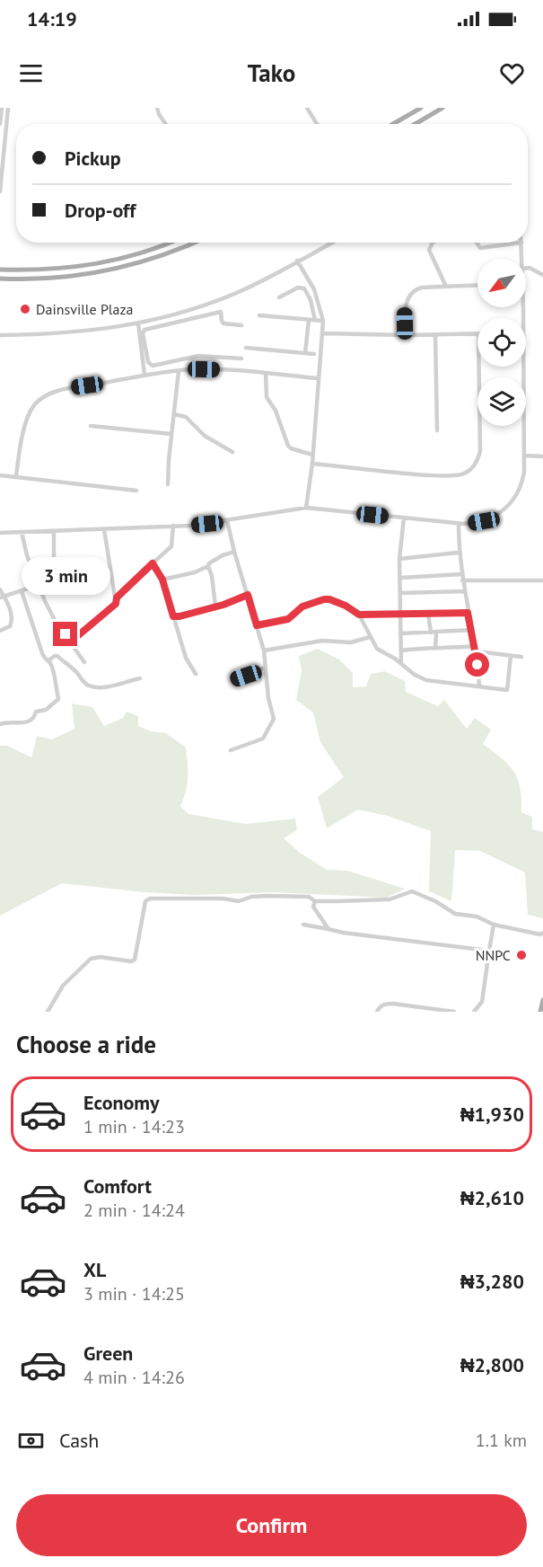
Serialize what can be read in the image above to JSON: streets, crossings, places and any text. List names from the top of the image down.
{
  "places": ["Dainsville Plaza", "NNPC"],
  "north": "bottom left",
  "page": {
    "status": "14:19",
    "header": "Tako",
    "banner": ["Pickup", "Drop-off"],
    "bubble": "3 min",
    "heading": "Choose a ride",
    "list": [
      {
        "name": "Economy",
        "note": "1 min · 14:23",
        "value": "₦1,930"
      },
      {
        "name": "Comfort",
        "note": "2 min · 14:24",
        "value": "₦2,610"
      },
      {
        "name": "XL",
        "note": "3 min · 14:25",
        "value": "₦3,280"
      },
      {
        "name": "Green",
        "note": "4 min · 14:26",
        "value": "₦2,800"
      }
    ],
    "pay": ["Cash", "1.1 km"],
    "buttons": "Confirm"
  }
}
